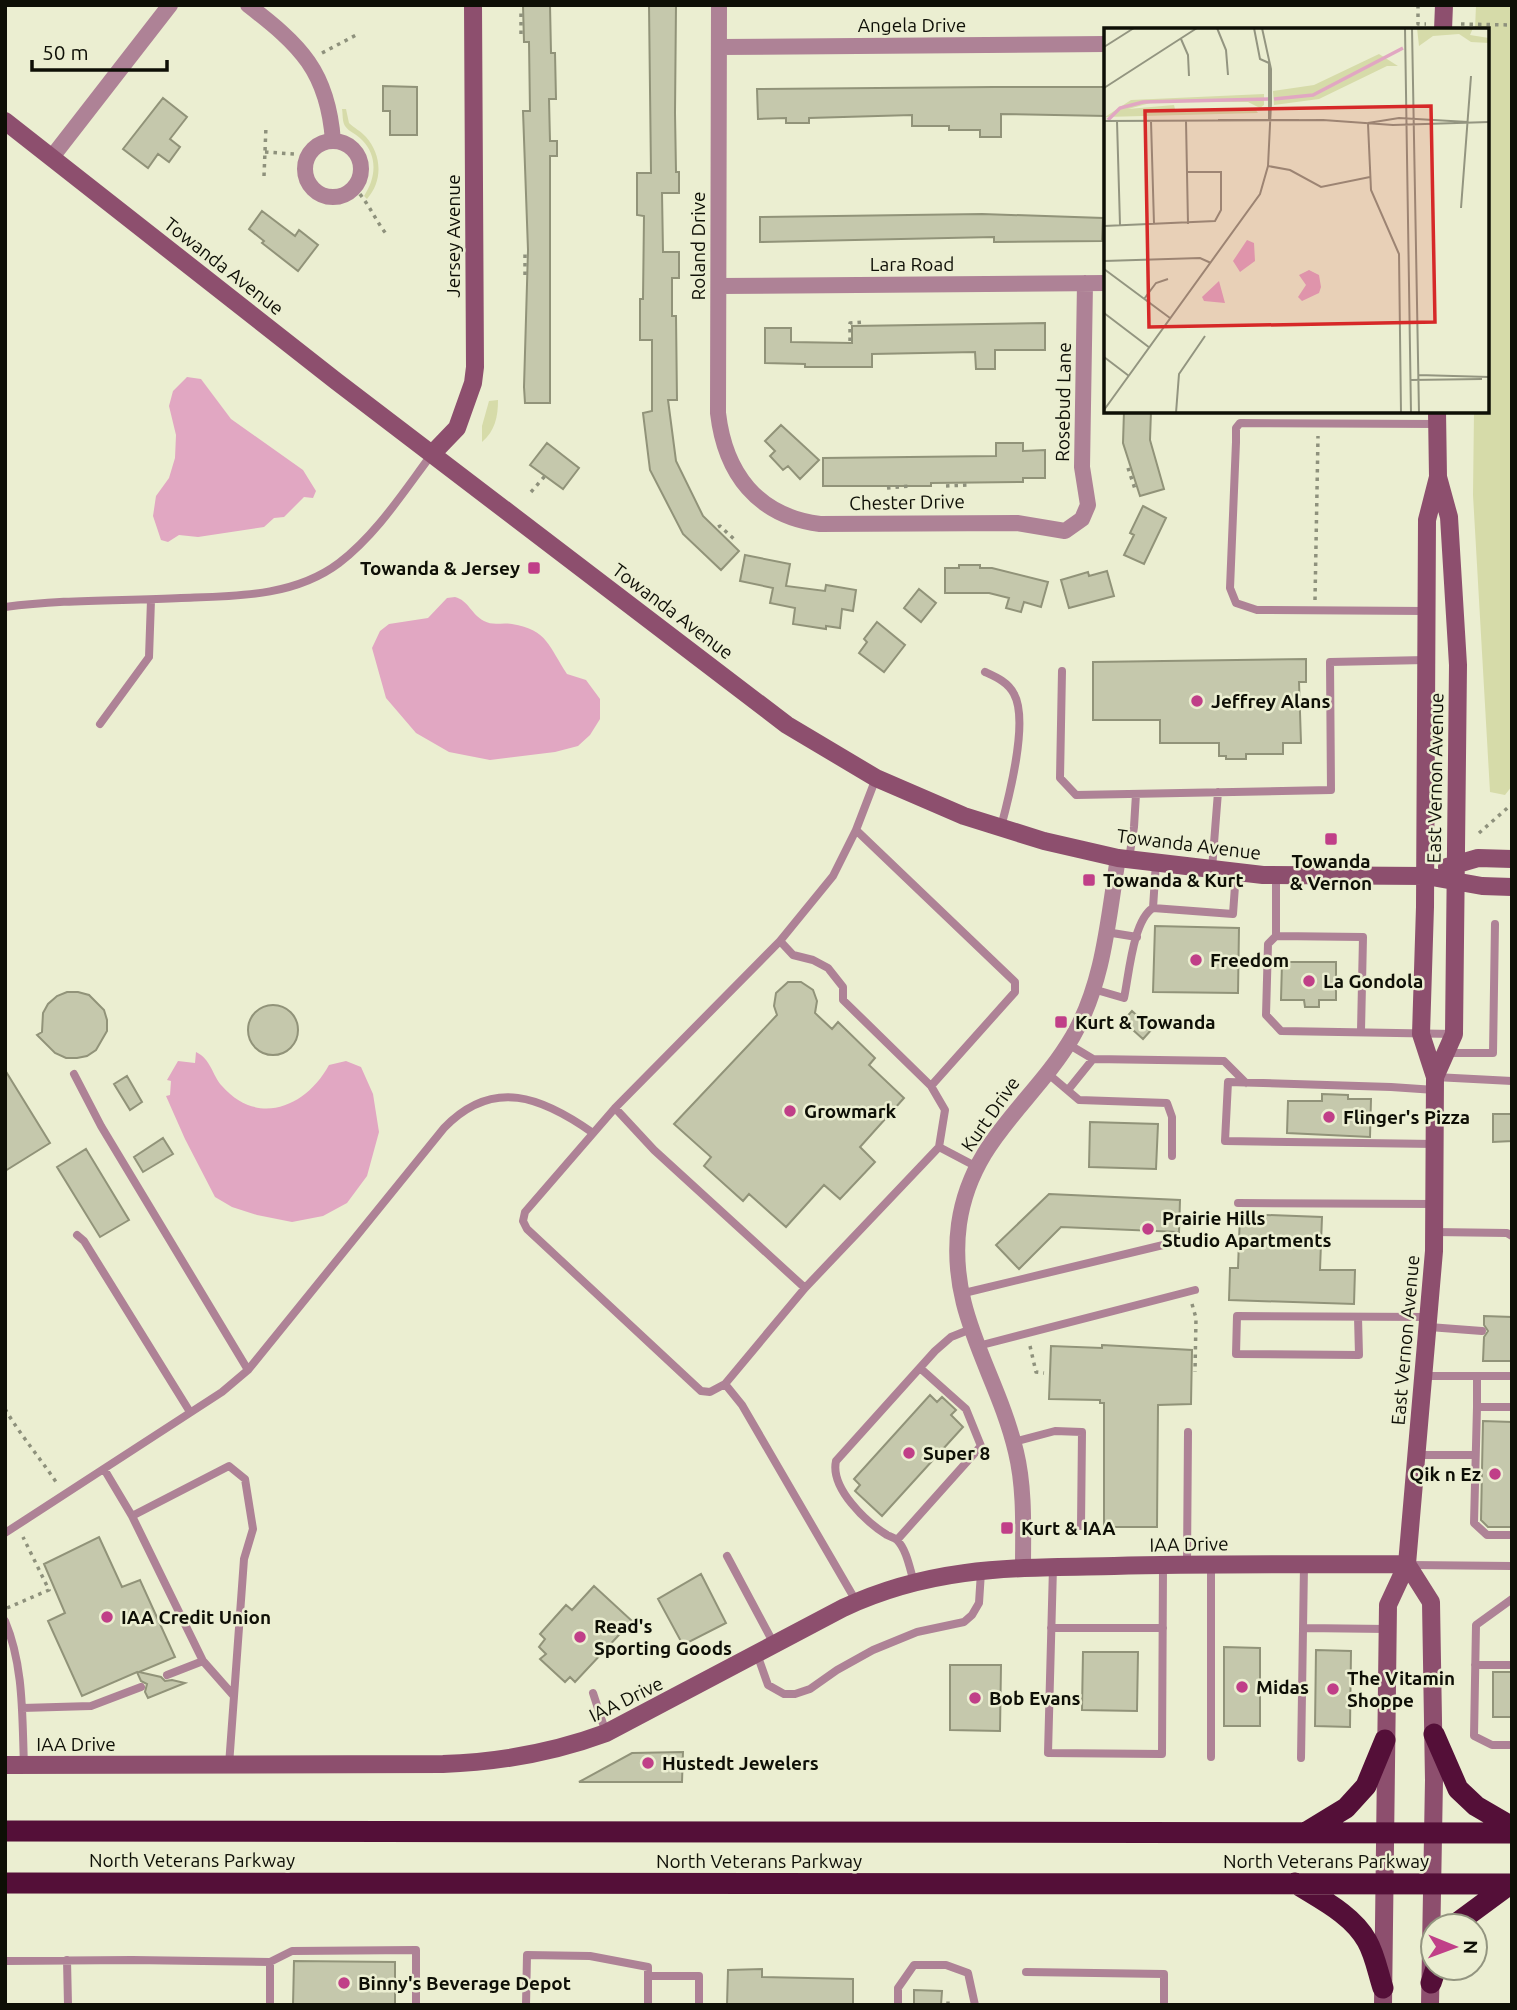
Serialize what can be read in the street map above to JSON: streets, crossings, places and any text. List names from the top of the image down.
{
  "streets": {
    "highway": ["North Veterans Parkway"],
    "main road": [
      "Jersey Avenue",
      "Towanda Avenue",
      "East Vernon Avenue",
      "IAA Drive"
    ],
    "street": [
      "Angela Drive",
      "Roland Drive",
      "Lara Road",
      "Rosebud Lane",
      "Chester Drive",
      "Kurt Drive"
    ]
  },
  "crossings": [
    ["Angela Drive", "Roland Drive"],
    ["Jersey Avenue", "Towanda Avenue"],
    ["Roland Drive", "Lara Road"],
    ["Roland Drive", "Chester Drive"],
    ["Lara Road", "Rosebud Lane"],
    ["Towanda Avenue", "East Vernon Avenue"],
    ["Towanda Avenue", "Kurt Drive"],
    ["Rosebud Lane", "Chester Drive"],
    ["East Vernon Avenue", "IAA Drive"],
    ["East Vernon Avenue", "North Veterans Parkway"],
    ["Kurt Drive", "IAA Drive"]
  ],
  "places": {
    "transit": [
      "Towanda & Jersey",
      "Towanda & Vernon",
      "Towanda & Kurt",
      "Kurt & Towanda",
      "Kurt & IAA"
    ],
    "other": [
      "Jeffrey Alans",
      "Freedom",
      "La Gondola",
      "Growmark",
      "Flinger's Pizza",
      "Prairie Hills Studio Apartments",
      "Super 8",
      "Qik n Ez",
      "IAA Credit Union",
      "Read's Sporting Goods",
      "Midas",
      "The Vitamin Shoppe",
      "Bob Evans",
      "Hustedt Jewelers",
      "Binny's Beverage Depot"
    ]
  },
  "scale_bar": "50 m",
  "north": "right"
}
